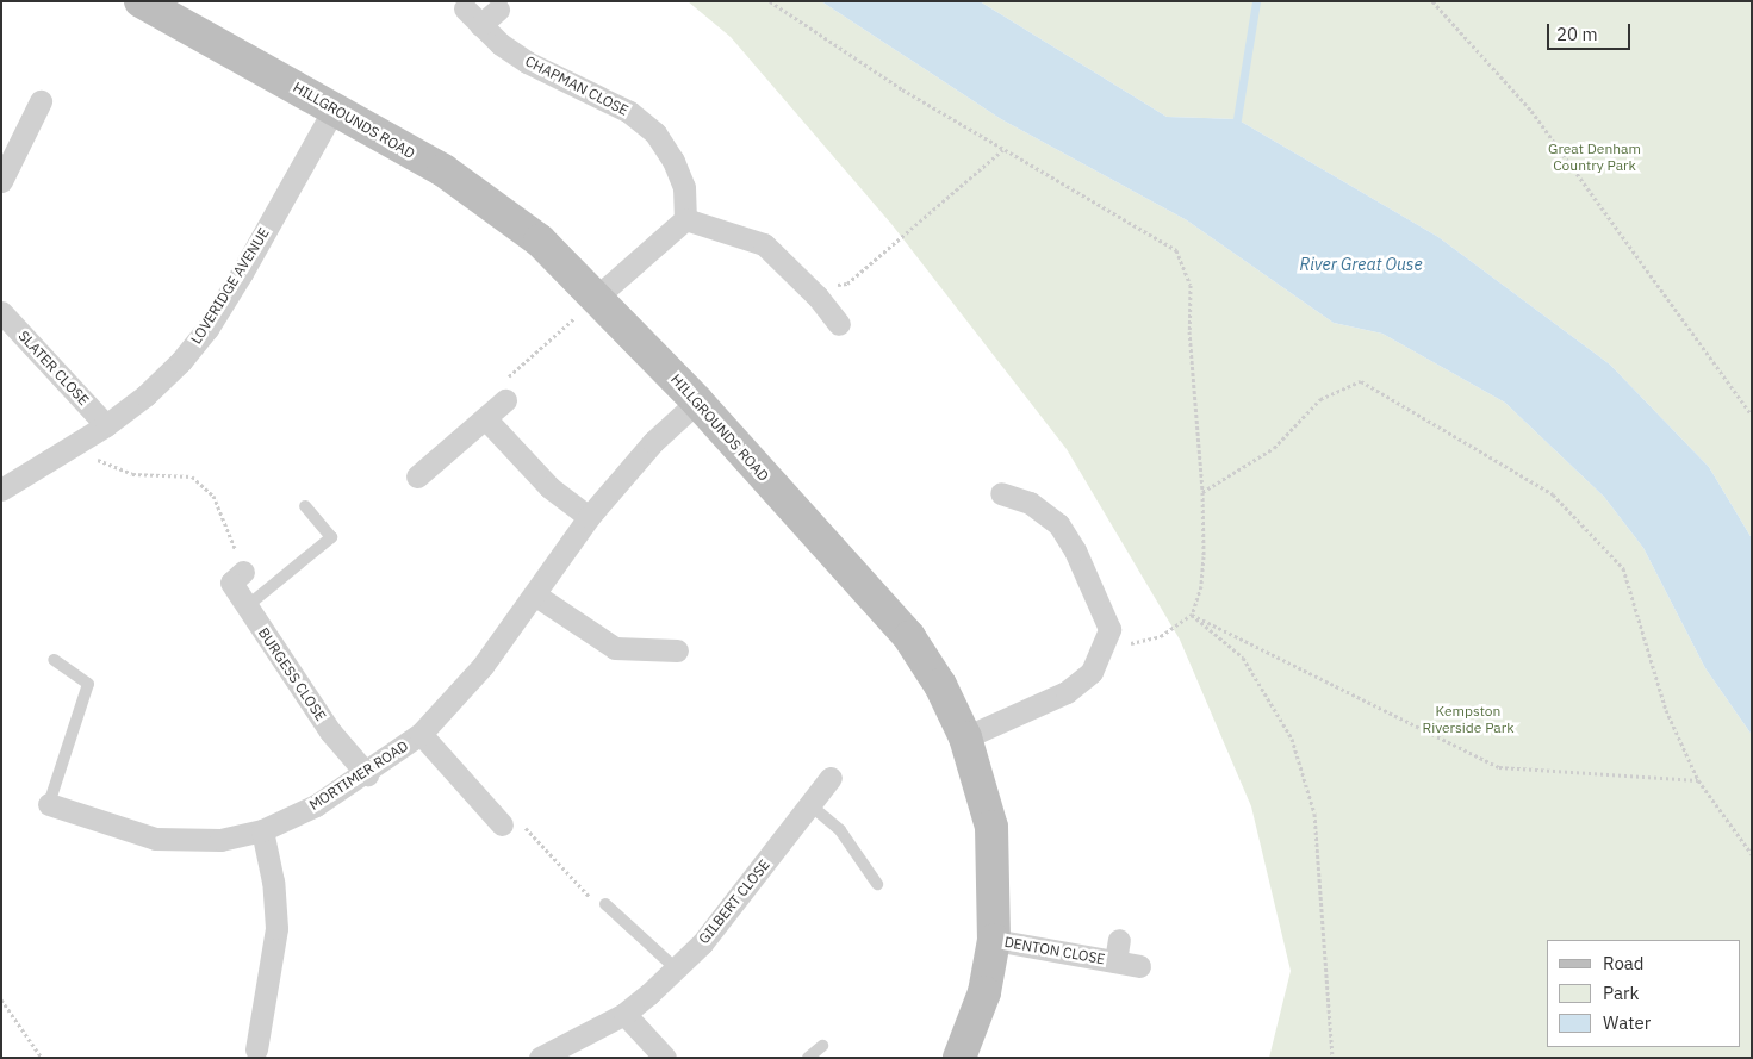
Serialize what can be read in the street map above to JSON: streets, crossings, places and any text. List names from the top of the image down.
{
  "streets": {
    "street": [
      "CHAPMAN CLOSE",
      "HILLGROUNDS ROAD",
      "LOVERIDGE AVENUE",
      "SLATER CLOSE",
      "BURGESS CLOSE",
      "MORTIMER ROAD",
      "GILBERT CLOSE",
      "DENTON CLOSE"
    ]
  },
  "crossings": [
    ["HILLGROUNDS ROAD", "LOVERIDGE AVENUE"],
    ["HILLGROUNDS ROAD", "MORTIMER ROAD"],
    ["HILLGROUNDS ROAD", "DENTON CLOSE"],
    ["LOVERIDGE AVENUE", "SLATER CLOSE"],
    ["BURGESS CLOSE", "MORTIMER ROAD"]
  ],
  "water": ["River Great Ouse"],
  "parks": ["Great Denham Country Park", "Kempston Riverside Park"],
  "legend": ["Road", "Park", "Water"],
  "scale_bar": "20 m"
}
